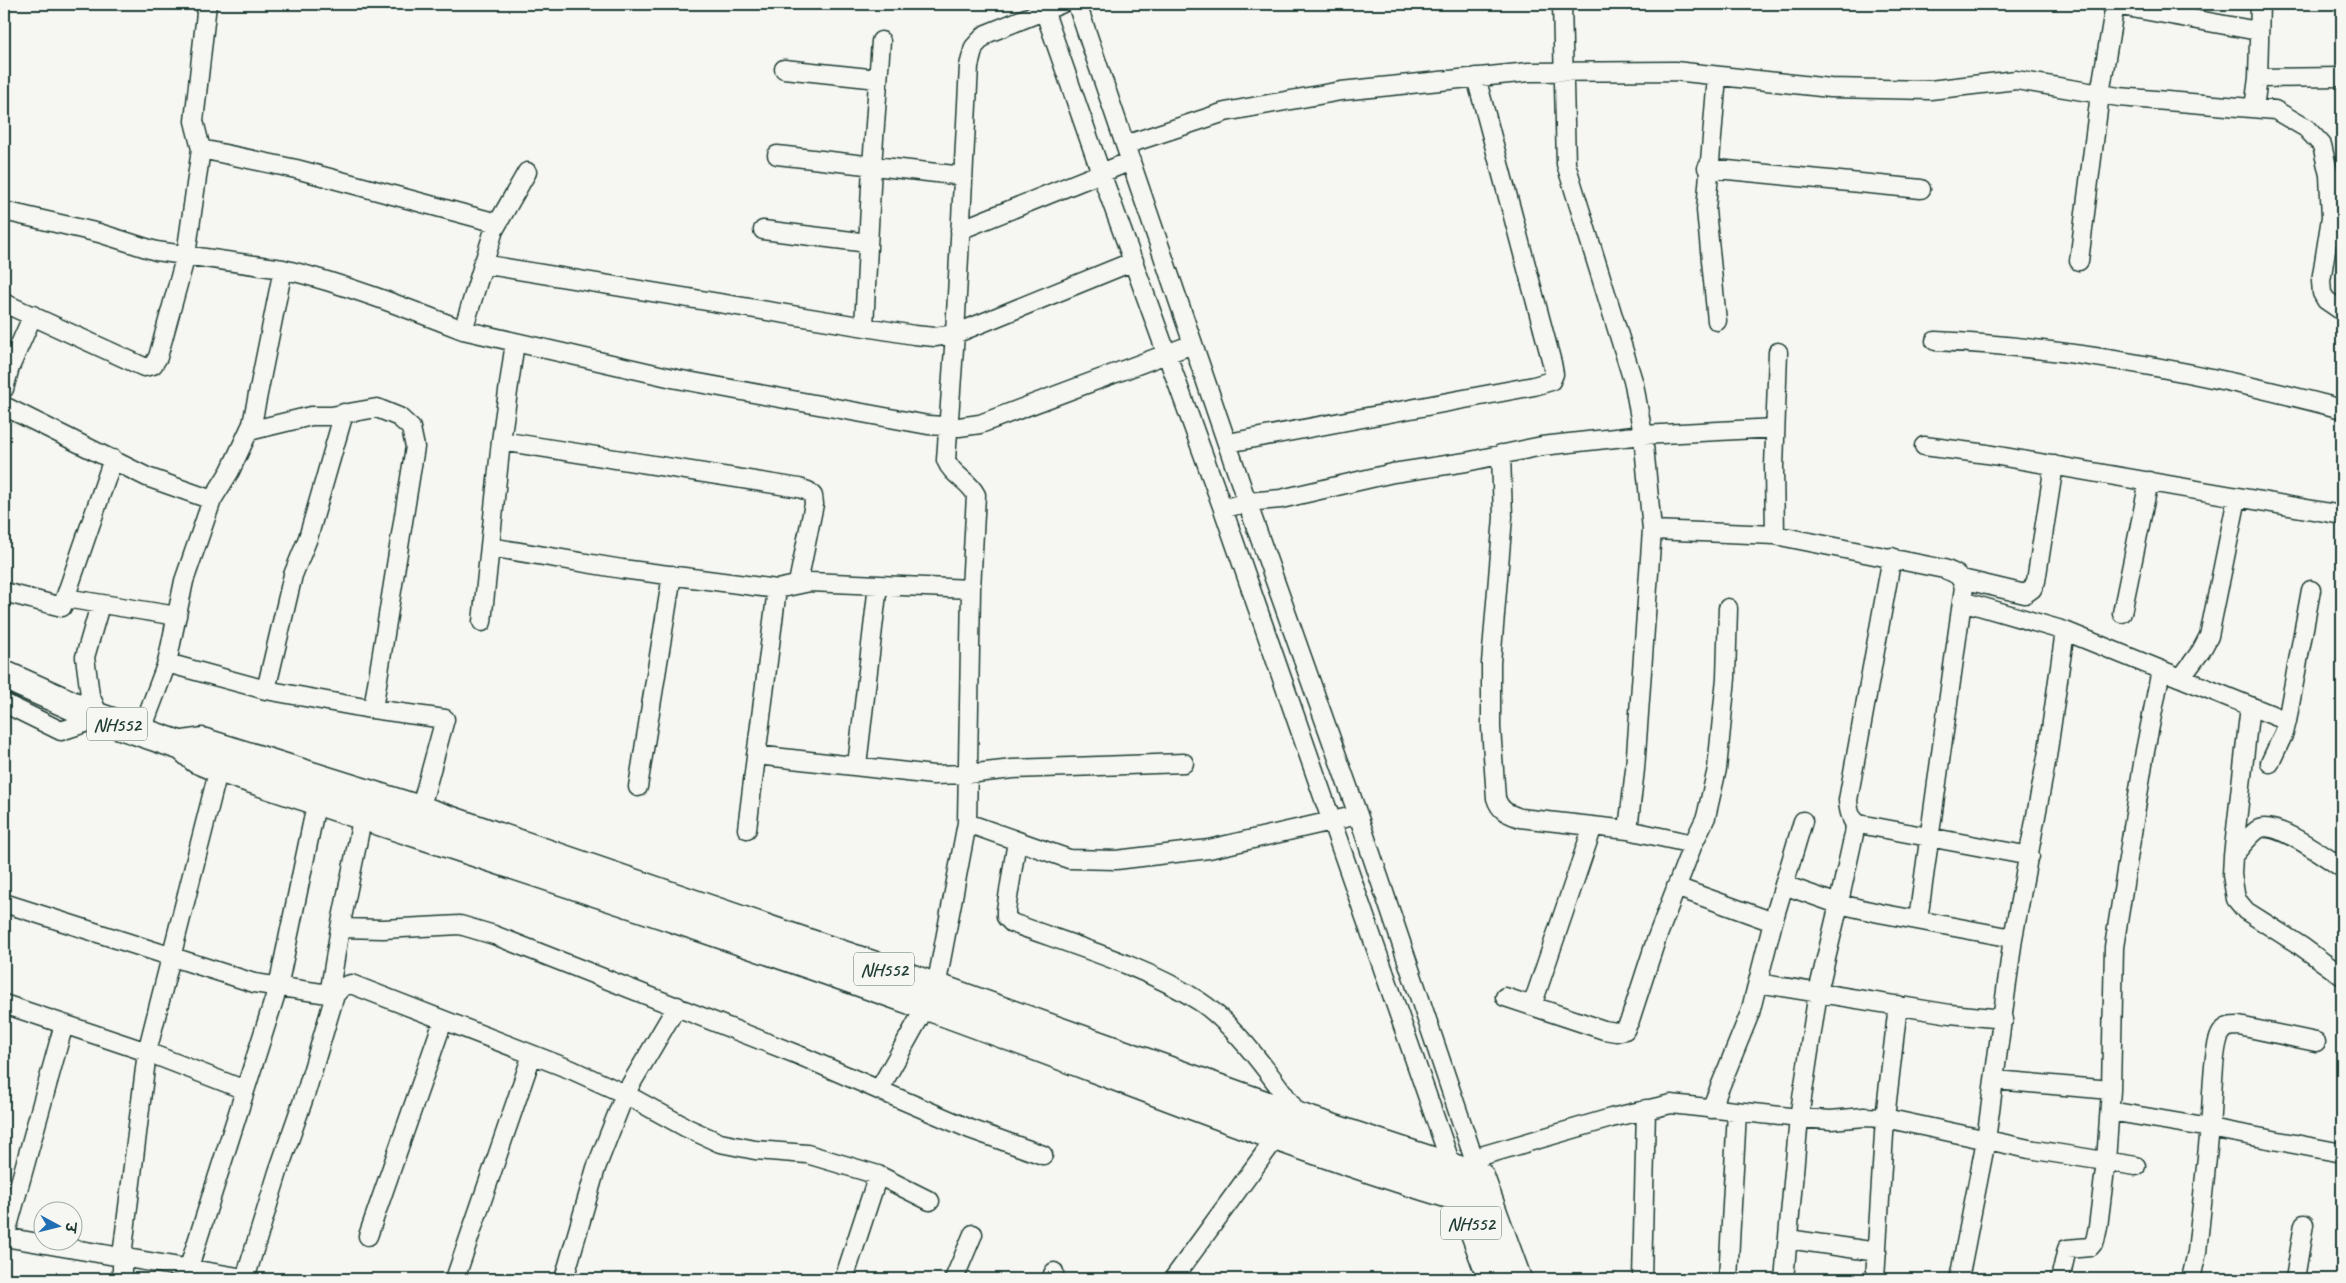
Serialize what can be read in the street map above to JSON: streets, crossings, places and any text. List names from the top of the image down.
{
  "streets": {
    "highway": ["NH552"]
  },
  "north": "right"
}
